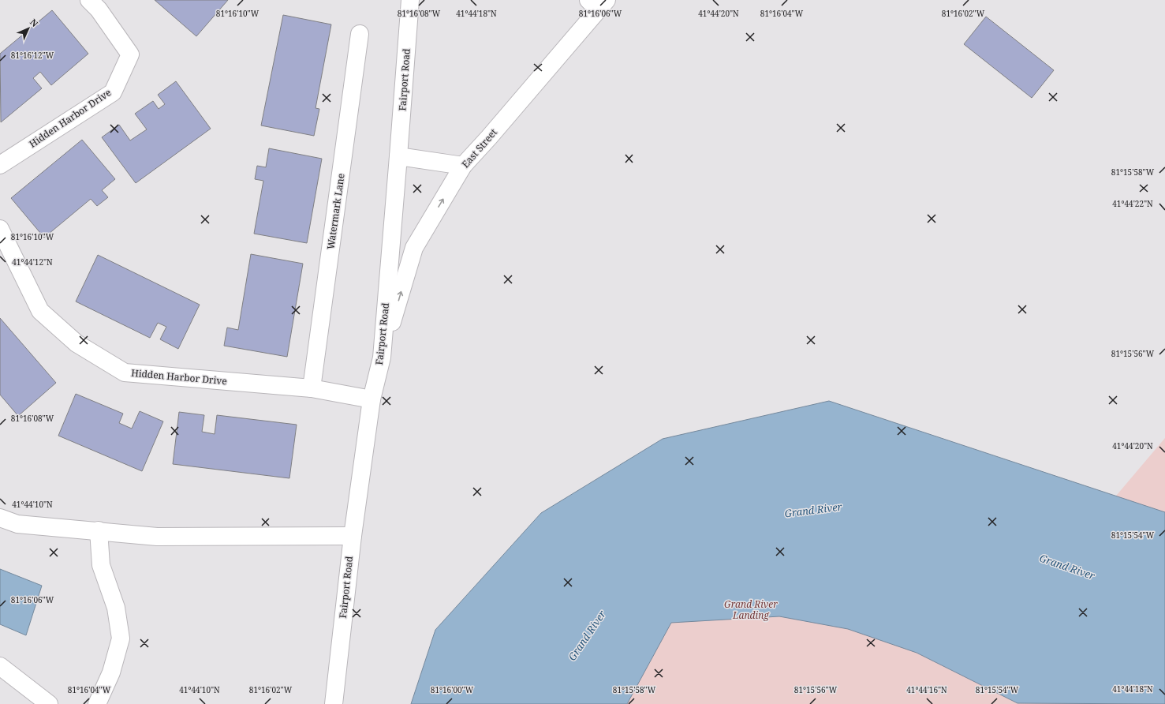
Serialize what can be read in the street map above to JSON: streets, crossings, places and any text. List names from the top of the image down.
{
  "streets": {
    "street": [
      "Fairport Road",
      "Hidden Harbor Drive",
      "East Street",
      "Watermark Lane"
    ]
  },
  "crossings": [
    ["Fairport Road", "Hidden Harbor Drive"],
    ["Fairport Road", "East Street"],
    ["Hidden Harbor Drive", "Watermark Lane"]
  ],
  "one_way": ["East Street"],
  "water": ["Grand River"],
  "parks": ["Grand River Landing"],
  "north": "top right",
  "coordinates": [
    "81°16'10\"W",
    "81°16'08\"W",
    "41°44'18\"N",
    "81°16'06\"W",
    "41°44'20\"N",
    "81°16'04\"W",
    "81°16'02\"W",
    "81°16'12\"W",
    "81°15'58\"W",
    "41°44'22\"N",
    "41°44'12\"N",
    "81°15'56\"W",
    "41°44'10\"N",
    "81°15'54\"W",
    "81°16'00\"W",
    "41°44'16\"N"
  ]
}
